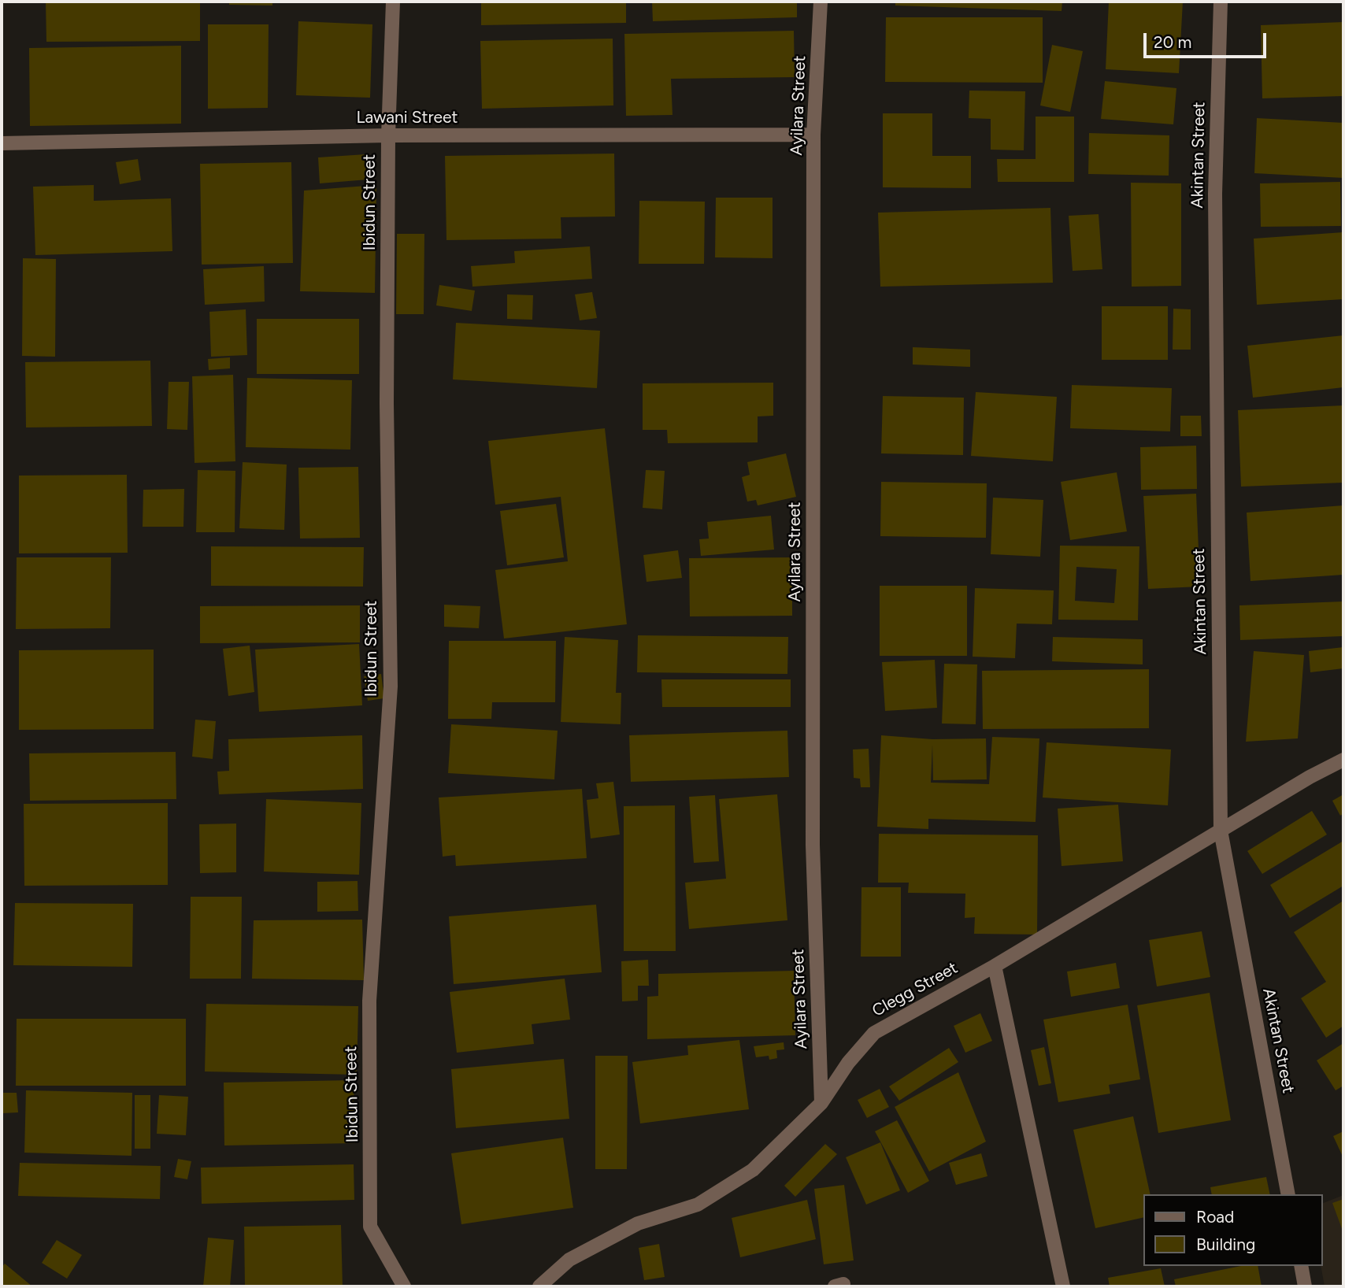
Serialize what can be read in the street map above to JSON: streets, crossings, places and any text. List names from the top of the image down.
{
  "streets": {
    "street": [
      "Ayilara Street",
      "Lawani Street",
      "Akintan Street",
      "Ibidun Street",
      "Clegg Street"
    ]
  },
  "crossings": [
    ["Ayilara Street", "Lawani Street"],
    ["Ayilara Street", "Clegg Street"],
    ["Lawani Street", "Ibidun Street"],
    ["Akintan Street", "Clegg Street"]
  ],
  "legend": ["Road", "Building"],
  "scale_bar": "20 m"
}
